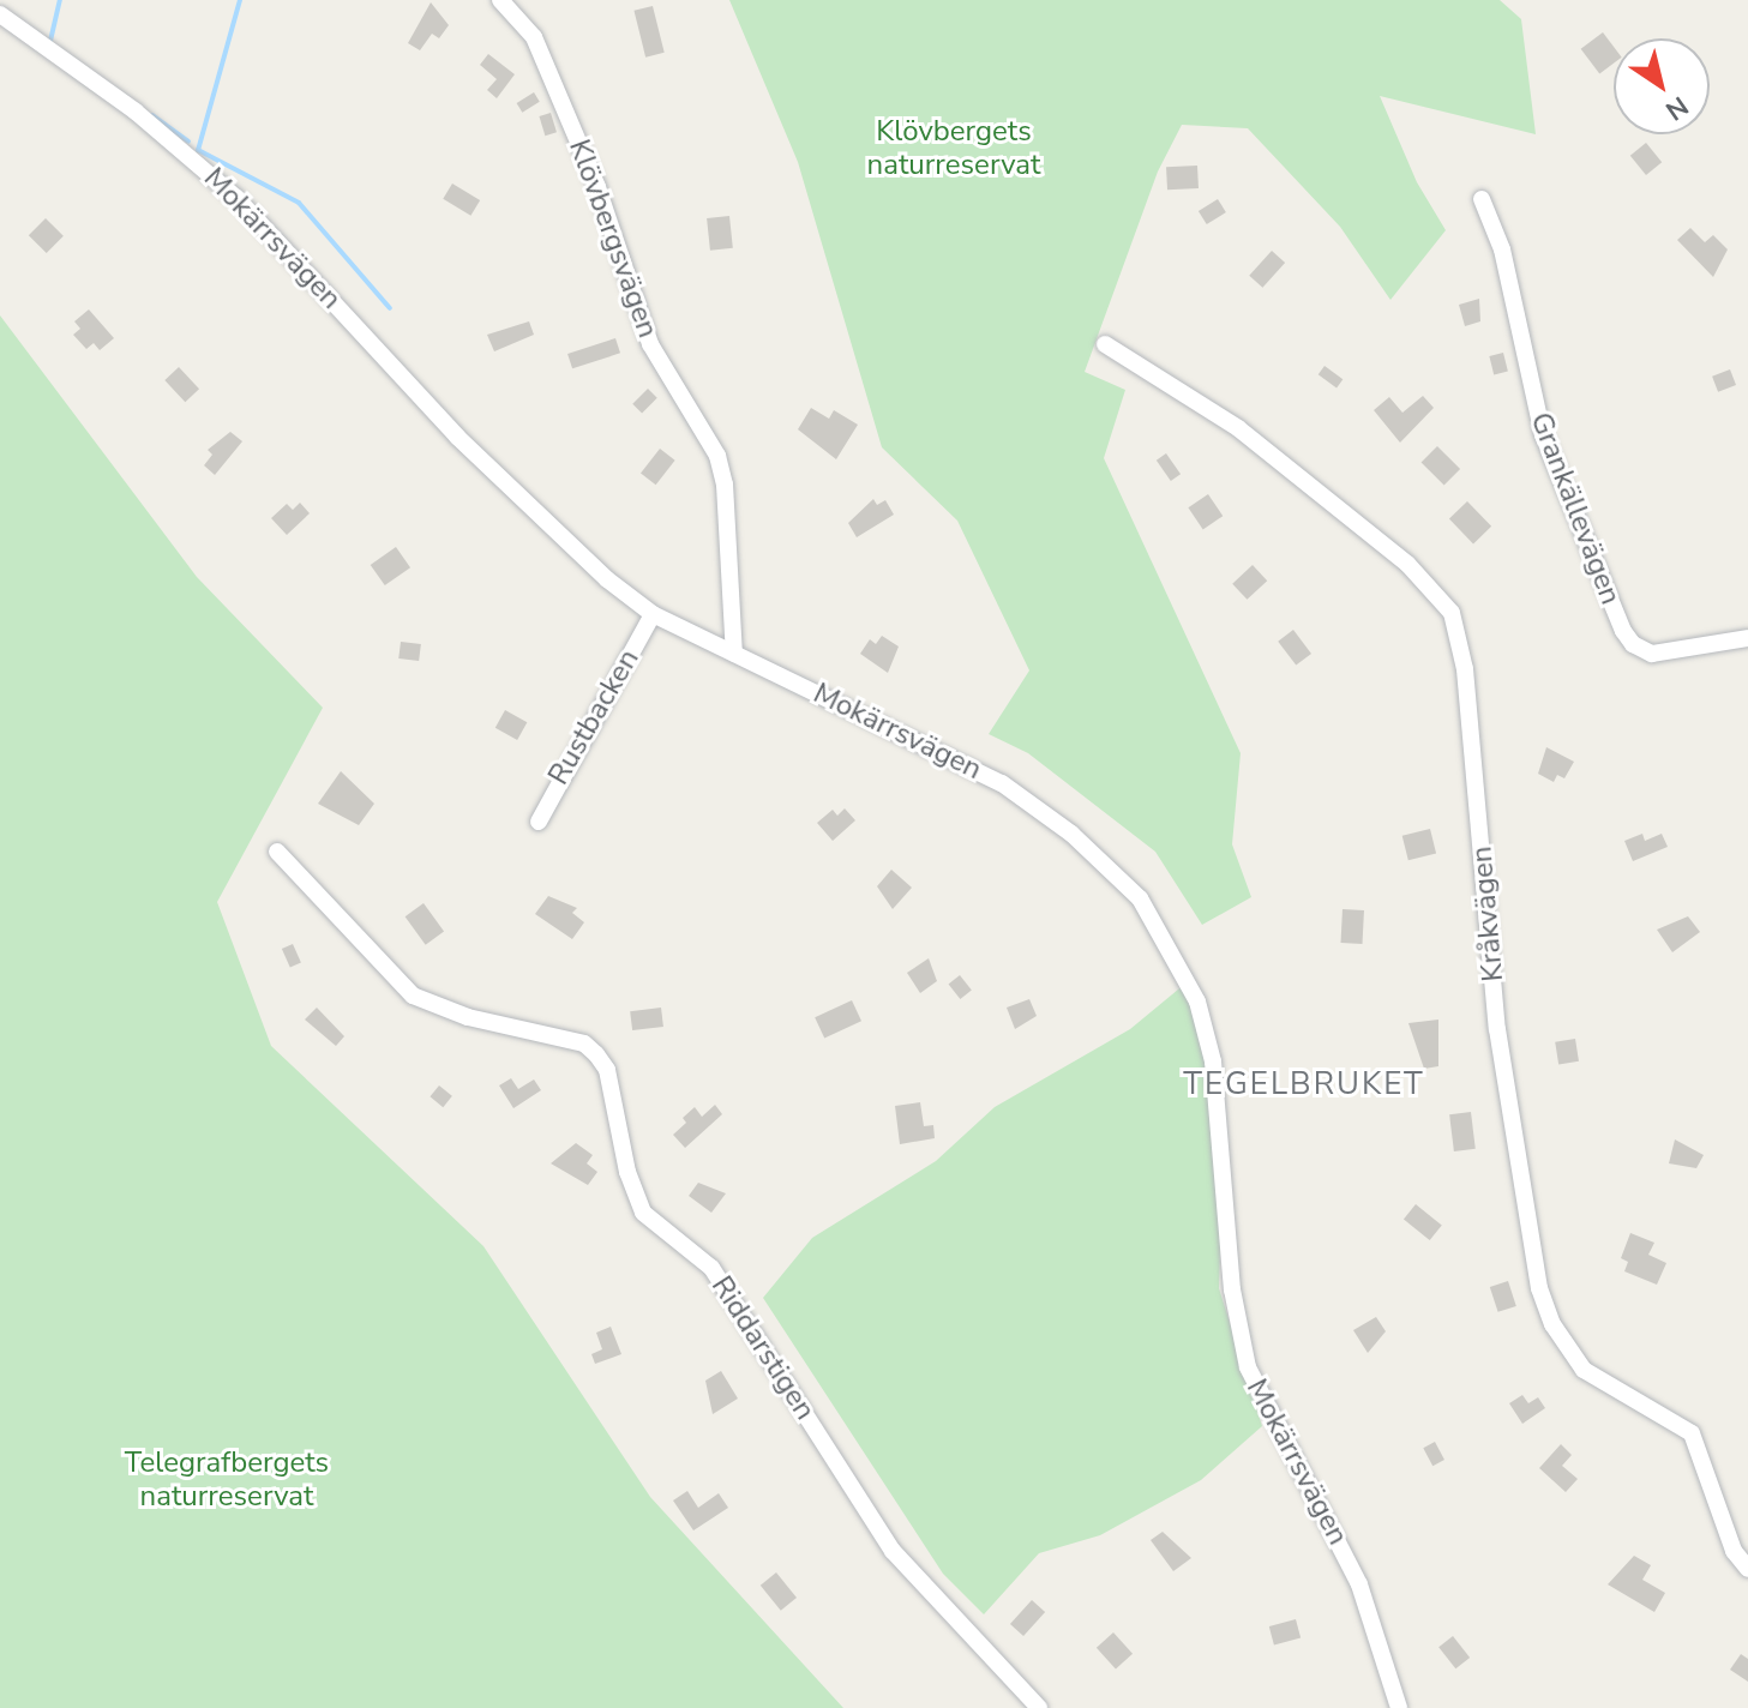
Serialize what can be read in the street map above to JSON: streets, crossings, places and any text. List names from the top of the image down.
{
  "streets": {
    "street": [
      "Mokärrsvägen",
      "Klövbergsvägen",
      "Grankällevägen",
      "Rustbacken",
      "Kråkvägen",
      "Riddarstigen"
    ]
  },
  "crossings": [
    ["Mokärrsvägen", "Klövbergsvägen"],
    ["Mokärrsvägen", "Rustbacken"]
  ],
  "districts": ["TEGELBRUKET"],
  "parks": ["Klövbergets naturreservat", "Telegrafbergets naturreservat"],
  "north": "bottom right"
}
